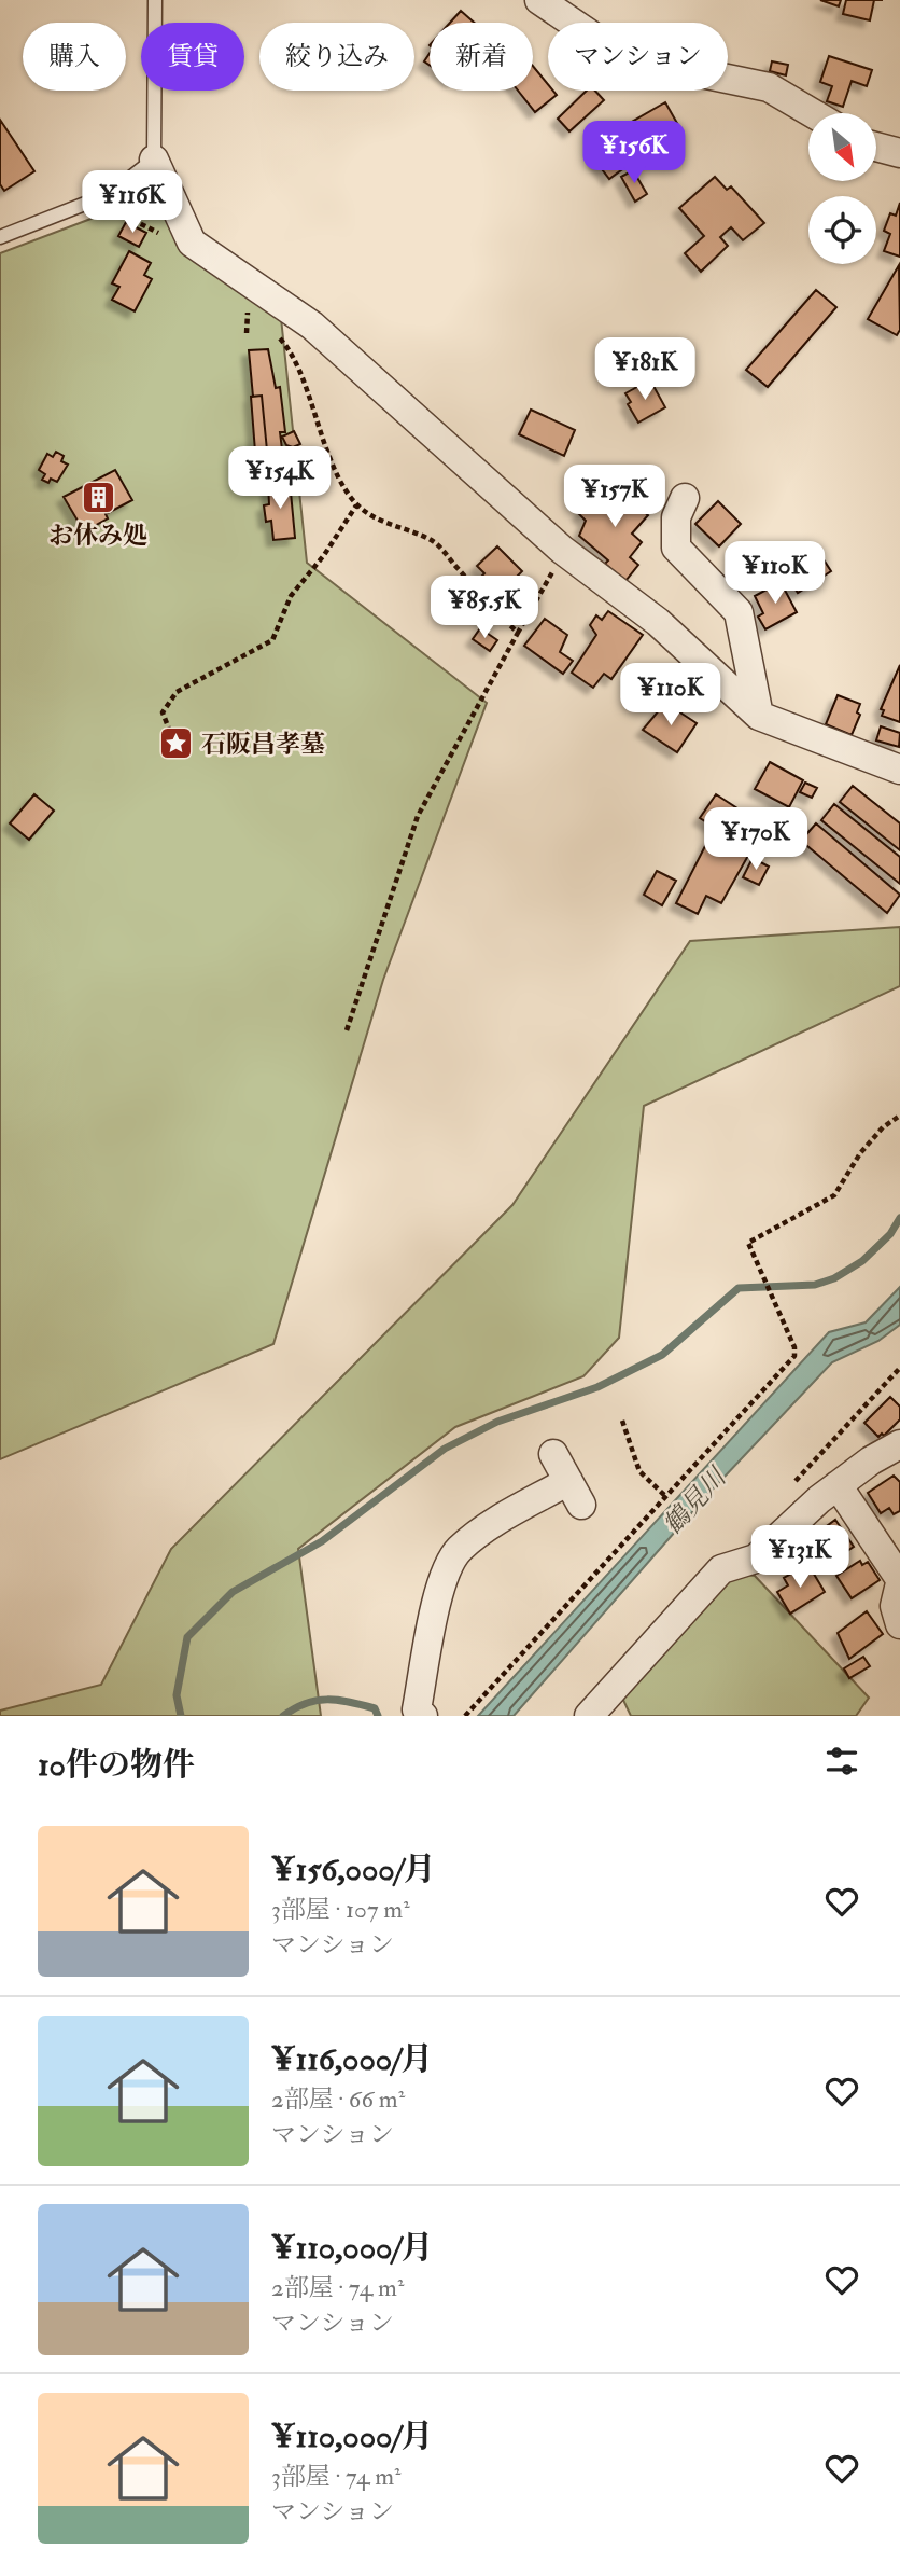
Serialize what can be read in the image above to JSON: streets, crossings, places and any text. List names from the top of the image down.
{
  "water": ["鶴見川"],
  "places": {
    "building": ["お休み処"],
    "place": ["石阪昌孝墓"]
  },
  "north": "bottom right",
  "page": {
    "chip": [
      "購入",
      "賃貸",
      "絞り込み",
      "新着",
      "マンション"
    ],
    "price": [
      "¥156K",
      "¥116K",
      "¥181K",
      "¥154K",
      "¥157K",
      "¥110K",
      "¥85.5K",
      "¥110K",
      "¥170K",
      "¥131K"
    ],
    "heading": "10件の物件",
    "list": [
      {
        "name": "¥156,000/月",
        "note": "3部屋 · 107 m² · マンション"
      },
      {
        "name": "¥116,000/月",
        "note": "2部屋 · 66 m² · マンション"
      },
      {
        "name": "¥110,000/月",
        "note": "2部屋 · 74 m² · マンション"
      },
      {
        "name": "¥110,000/月",
        "note": "3部屋 · 74 m² · マンション"
      }
    ]
  }
}
